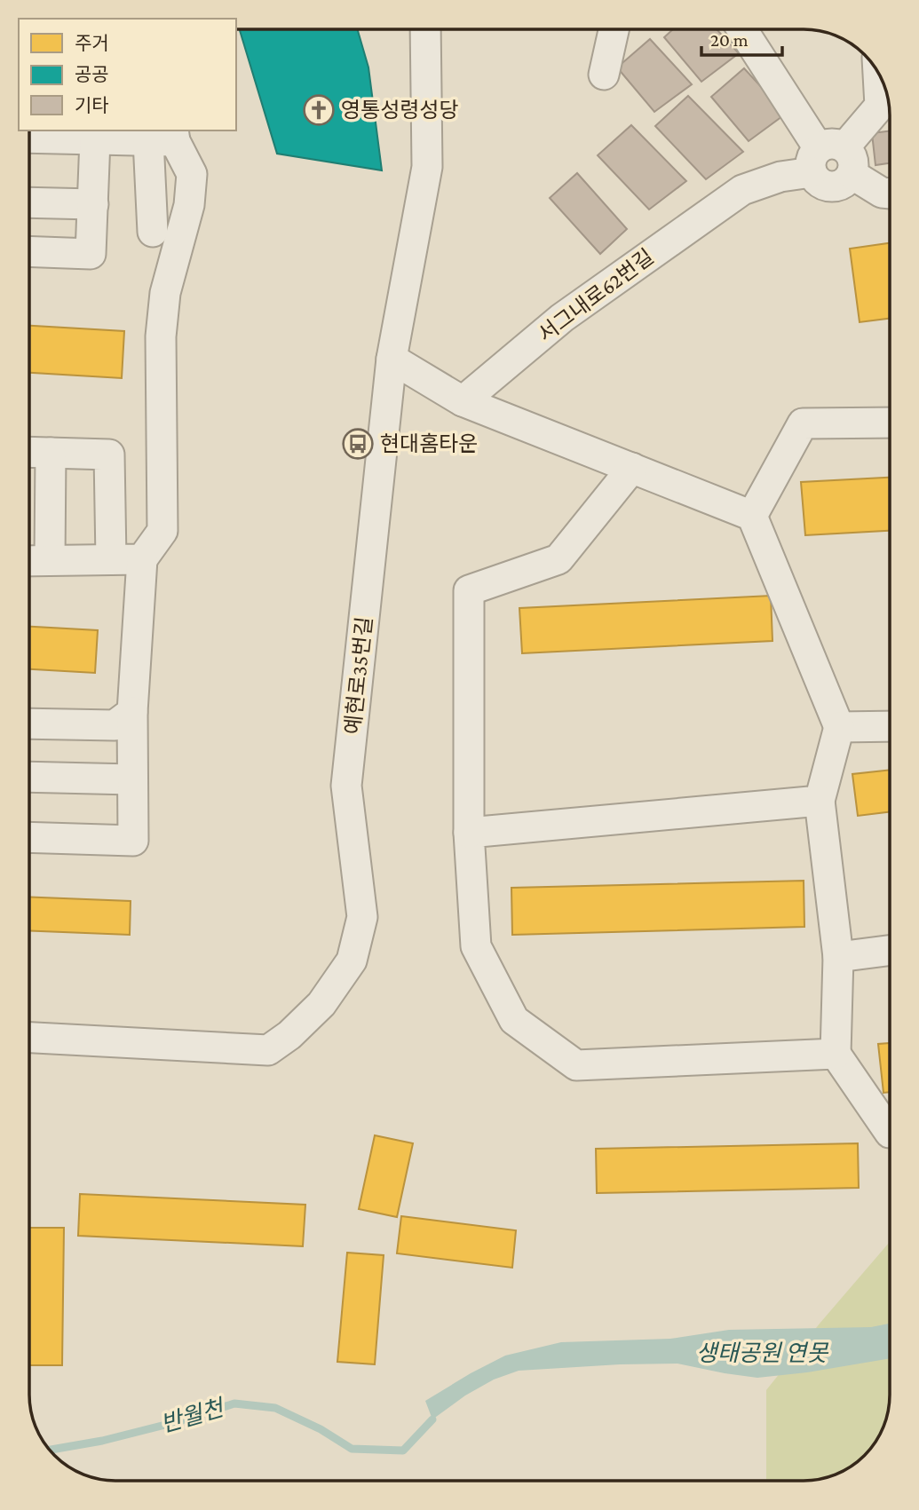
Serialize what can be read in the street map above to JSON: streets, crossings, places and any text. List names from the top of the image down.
{
  "streets": {
    "street": ["서그내로62번길", "예현로35번길"]
  },
  "water": ["생태공원 연못", "반월천"],
  "places": {
    "church": ["영통성령성당"],
    "bus stop": ["현대홈타운"]
  },
  "legend": ["주거", "공공", "기타"],
  "scale_bar": "20 m"
}
